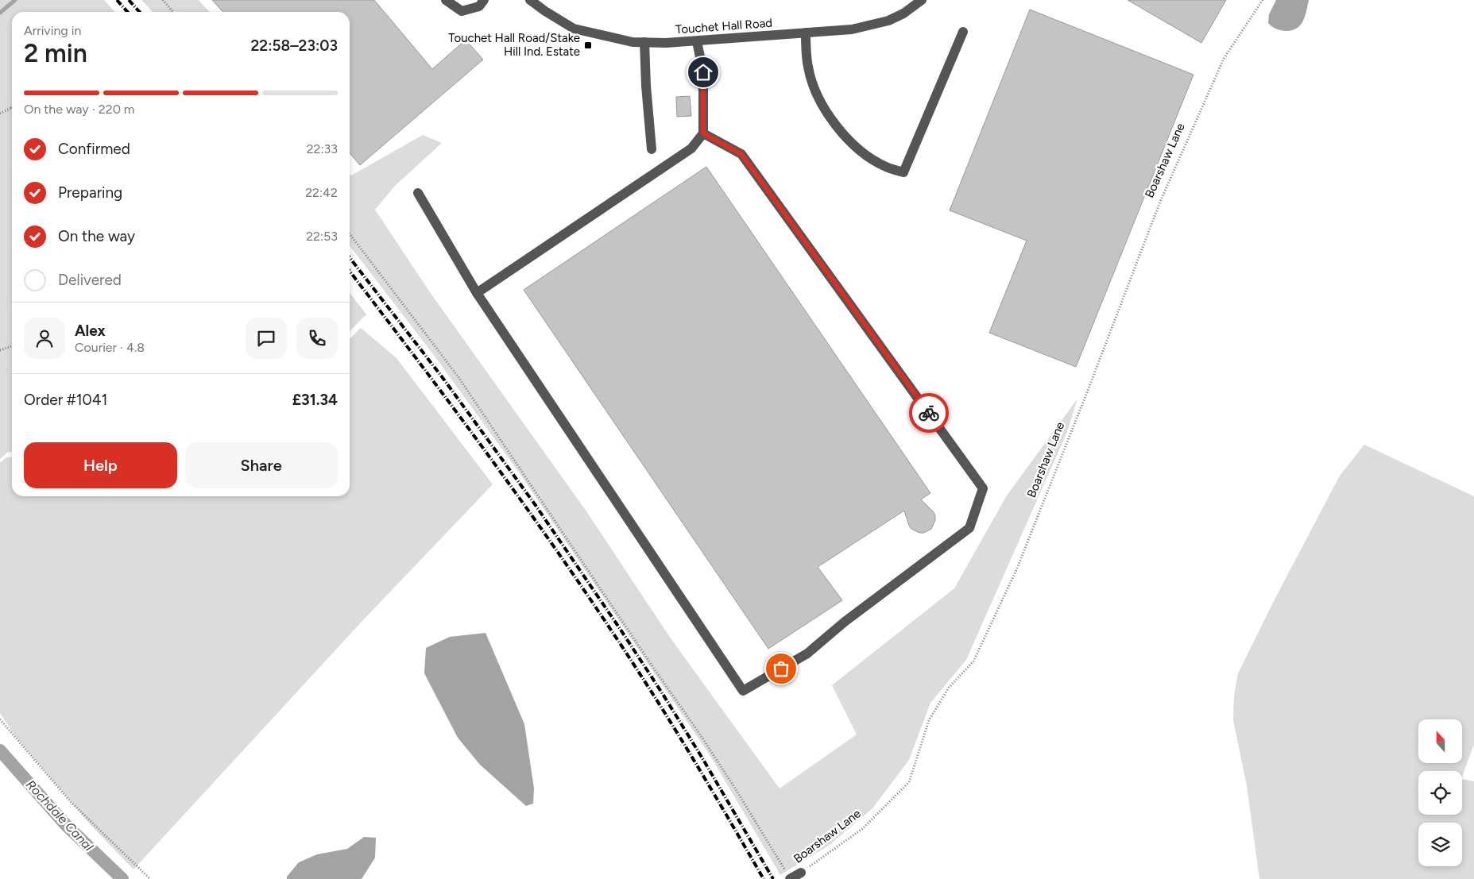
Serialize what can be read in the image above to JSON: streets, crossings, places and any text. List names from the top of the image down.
{
  "streets": {
    "street": ["Touchet Hall Road", "Boarshaw Lane"]
  },
  "water": ["Rochdale Canal"],
  "places": {
    "transit": ["Touchet Hall Road/Stake Hill Ind. Estate"]
  },
  "north": "top",
  "page": {
    "heading": ["2 min", "Arriving in", "22:58–23:03"],
    "panel": [
      "Alex",
      "Courier · 4.8",
      "Order #1041",
      "£31.34"
    ],
    "bar": "On the way · 220 m",
    "list": [
      ["Confirmed", "22:33"],
      ["Preparing", "22:42"],
      ["On the way", "22:53"],
      "Delivered"
    ],
    "buttons": ["Help", "Share"]
  }
}
